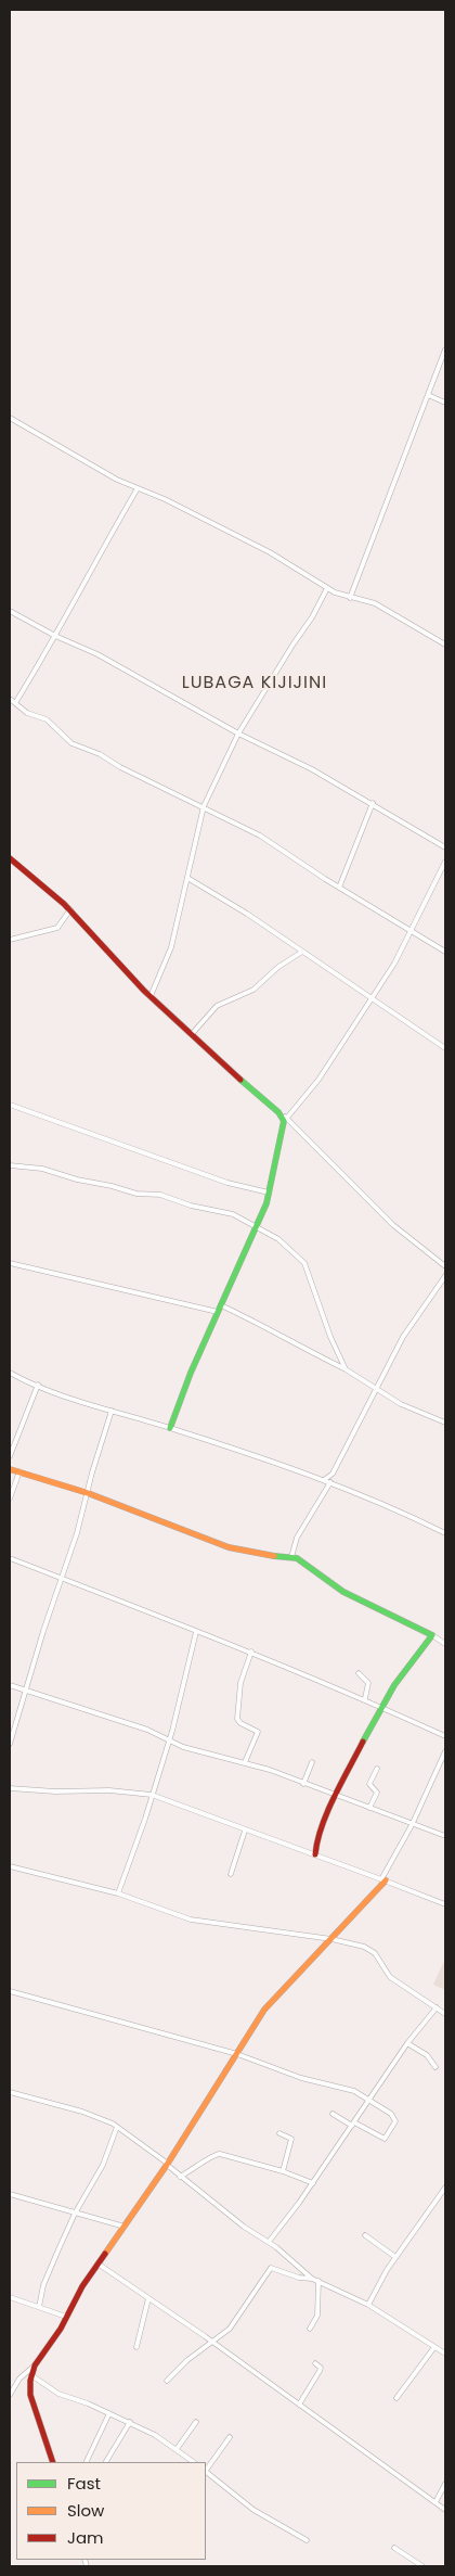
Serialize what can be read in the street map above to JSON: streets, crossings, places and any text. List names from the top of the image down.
{
  "districts": ["LUBAGA KIJIJINI"],
  "legend": ["Fast", "Slow", "Jam"]
}
